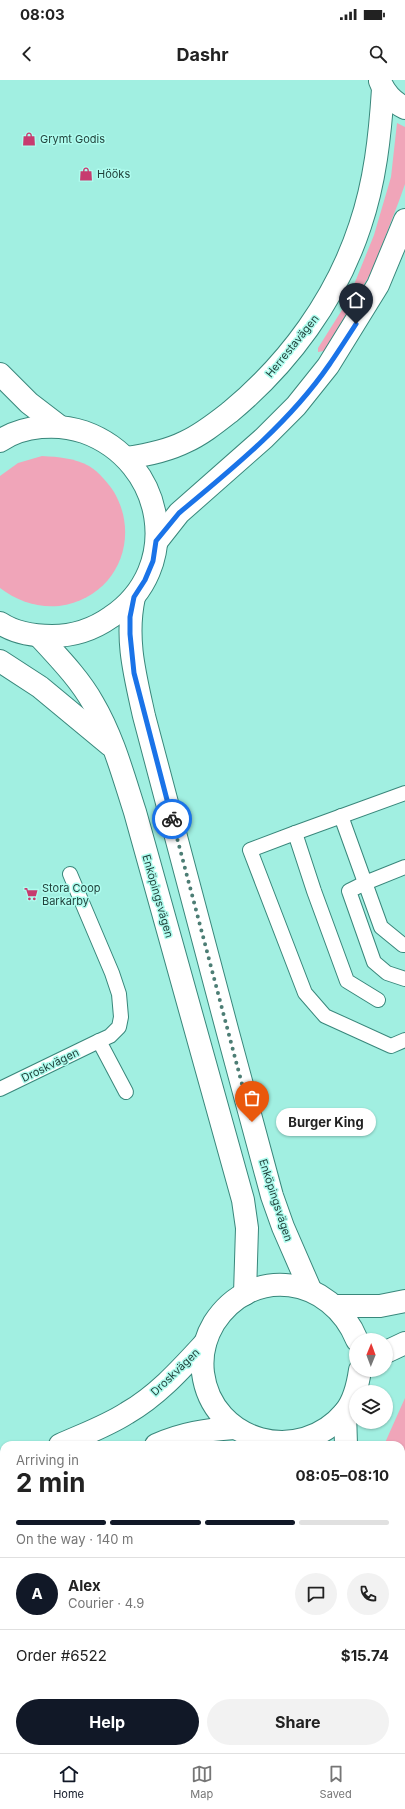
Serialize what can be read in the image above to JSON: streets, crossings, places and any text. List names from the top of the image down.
{
  "streets": {
    "street": ["Herrestavägen", "Enköpingsvägen", "Droskvägen"]
  },
  "places": {
    "shop": ["Grymt Godis", "Hööks"],
    "supermarket": ["Stora Coop Barkarby"],
    "other": ["Burger King"]
  },
  "north": "top",
  "page": {
    "status": "08:03",
    "header": "Dashr",
    "bubble": "Burger King",
    "heading": ["2 min", "Arriving in", "08:05–08:10"],
    "panel": [
      "Alex",
      "Courier · 4.9",
      "Order #6522",
      "$15.74"
    ],
    "bar": "On the way · 140 m",
    "round": "A",
    "buttons": ["Help", "Share"],
    "tabs": ["Home", "Map", "Saved"]
  }
}
